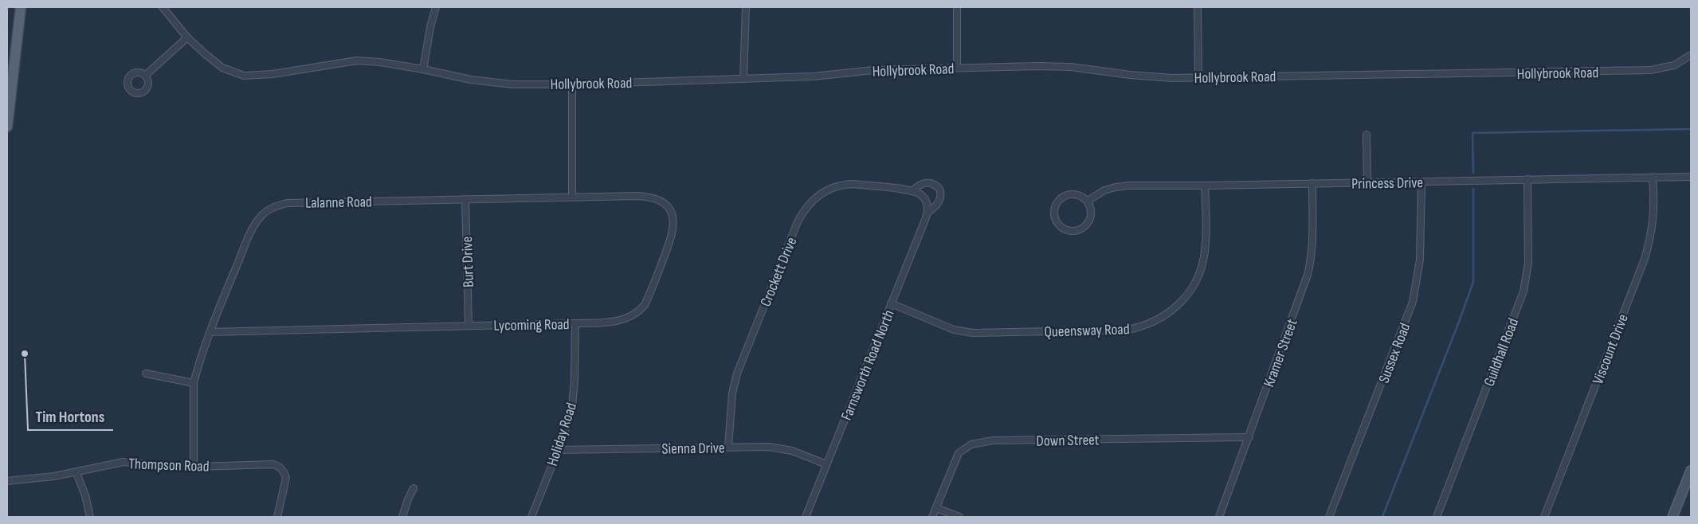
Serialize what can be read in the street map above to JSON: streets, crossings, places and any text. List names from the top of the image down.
{
  "streets": {
    "street": [
      "Hollybrook Road",
      "Princess Drive",
      "Lalanne Road",
      "Burt Drive",
      "Crockett Drive",
      "Lycoming Road",
      "Queensway Road",
      "Viscount Drive",
      "Guildhall Road",
      "Kramer Street",
      "Sussex Road",
      "Farnsworth Road North",
      "Holiday Road",
      "Down Street",
      "Sienna Drive",
      "Thompson Road"
    ]
  },
  "crossings": [
    ["Princess Drive", "Queensway Road"],
    ["Princess Drive", "Viscount Drive"],
    ["Princess Drive", "Guildhall Road"],
    ["Princess Drive", "Kramer Street"],
    ["Princess Drive", "Sussex Road"],
    ["Lalanne Road", "Burt Drive"],
    ["Lalanne Road", "Lycoming Road"],
    ["Lalanne Road", "Thompson Road"],
    ["Burt Drive", "Lycoming Road"],
    ["Crockett Drive", "Sienna Drive"],
    ["Lycoming Road", "Holiday Road"],
    ["Queensway Road", "Farnsworth Road North"],
    ["Kramer Street", "Down Street"],
    ["Farnsworth Road North", "Sienna Drive"],
    ["Holiday Road", "Sienna Drive"]
  ],
  "places": ["Tim Hortons"]
}
